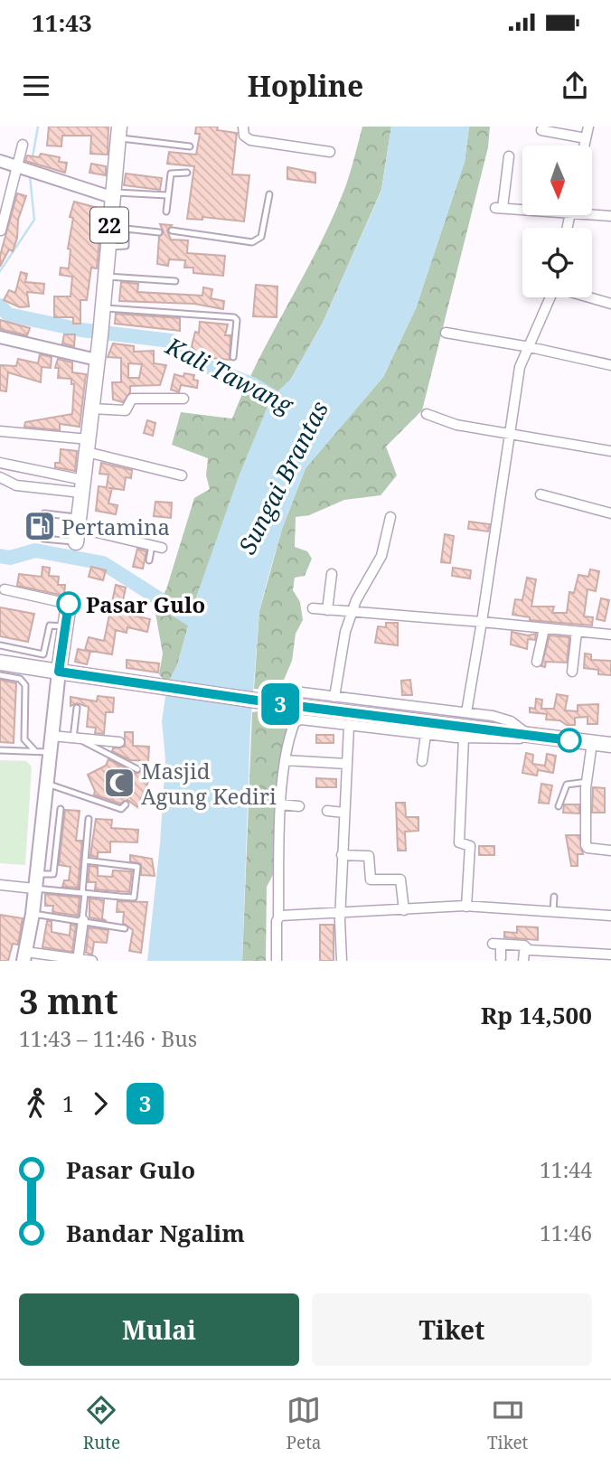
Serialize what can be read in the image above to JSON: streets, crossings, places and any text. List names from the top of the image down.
{
  "streets": {
    "main road": ["22"]
  },
  "water": ["Kali Tawang", "Sungai Brantas"],
  "places": {
    "fuel station": ["Pertamina"],
    "other": ["Pasar Gulo"],
    "mosque": ["Masjid Agung Kediri"]
  },
  "lines": ["bus line 3"],
  "north": "bottom",
  "page": {
    "status": "11:43",
    "header": "Hopline",
    "on_map": "3",
    "heading": ["3 mnt", "11:43 – 11:46 · Bus", "Rp 14,500"],
    "legs": ["1", "3"],
    "list": [
      {
        "name": "Pasar Gulo",
        "value": "11:44"
      },
      {
        "name": "Bandar Ngalim",
        "value": "11:46"
      }
    ],
    "buttons": ["Mulai", "Tiket"],
    "tabs": ["Rute", "Peta", "Tiket"]
  }
}
